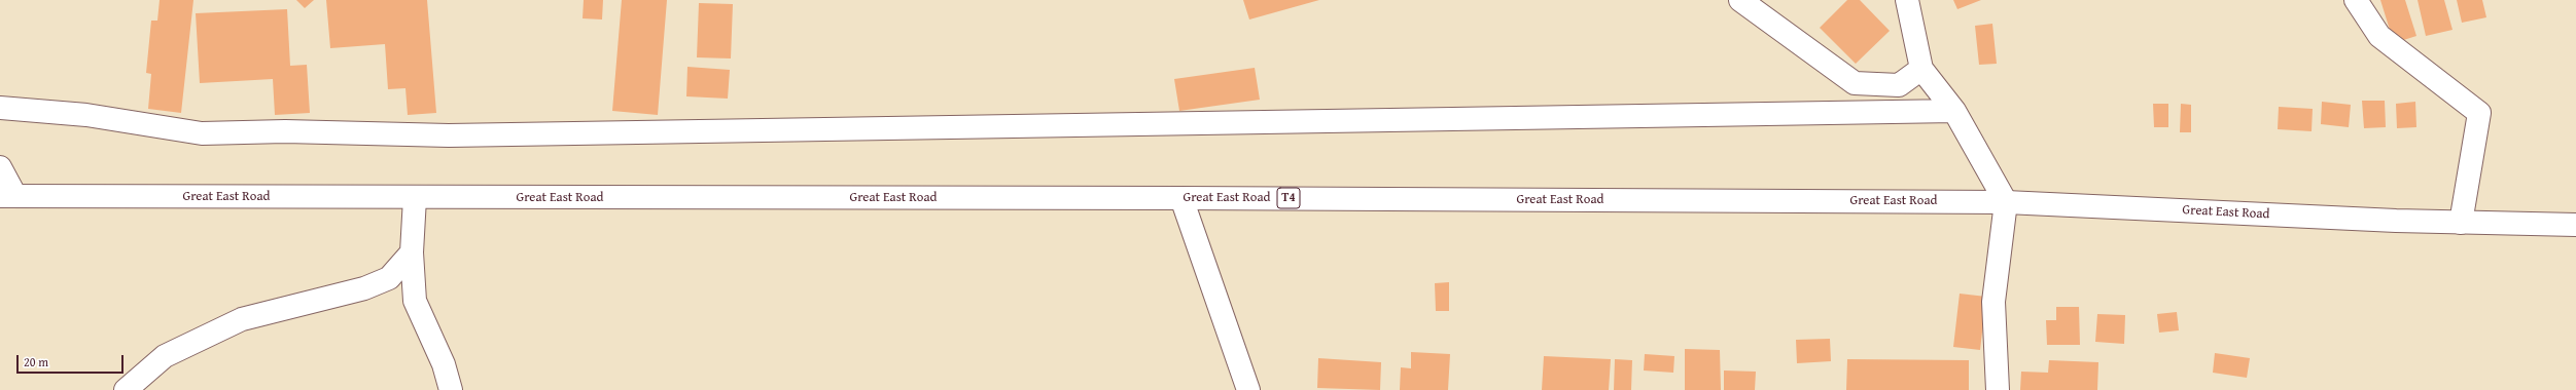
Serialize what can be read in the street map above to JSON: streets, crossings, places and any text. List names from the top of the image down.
{
  "streets": {
    "main road": ["Great East Road", "T4"]
  },
  "scale_bar": "20 m"
}
